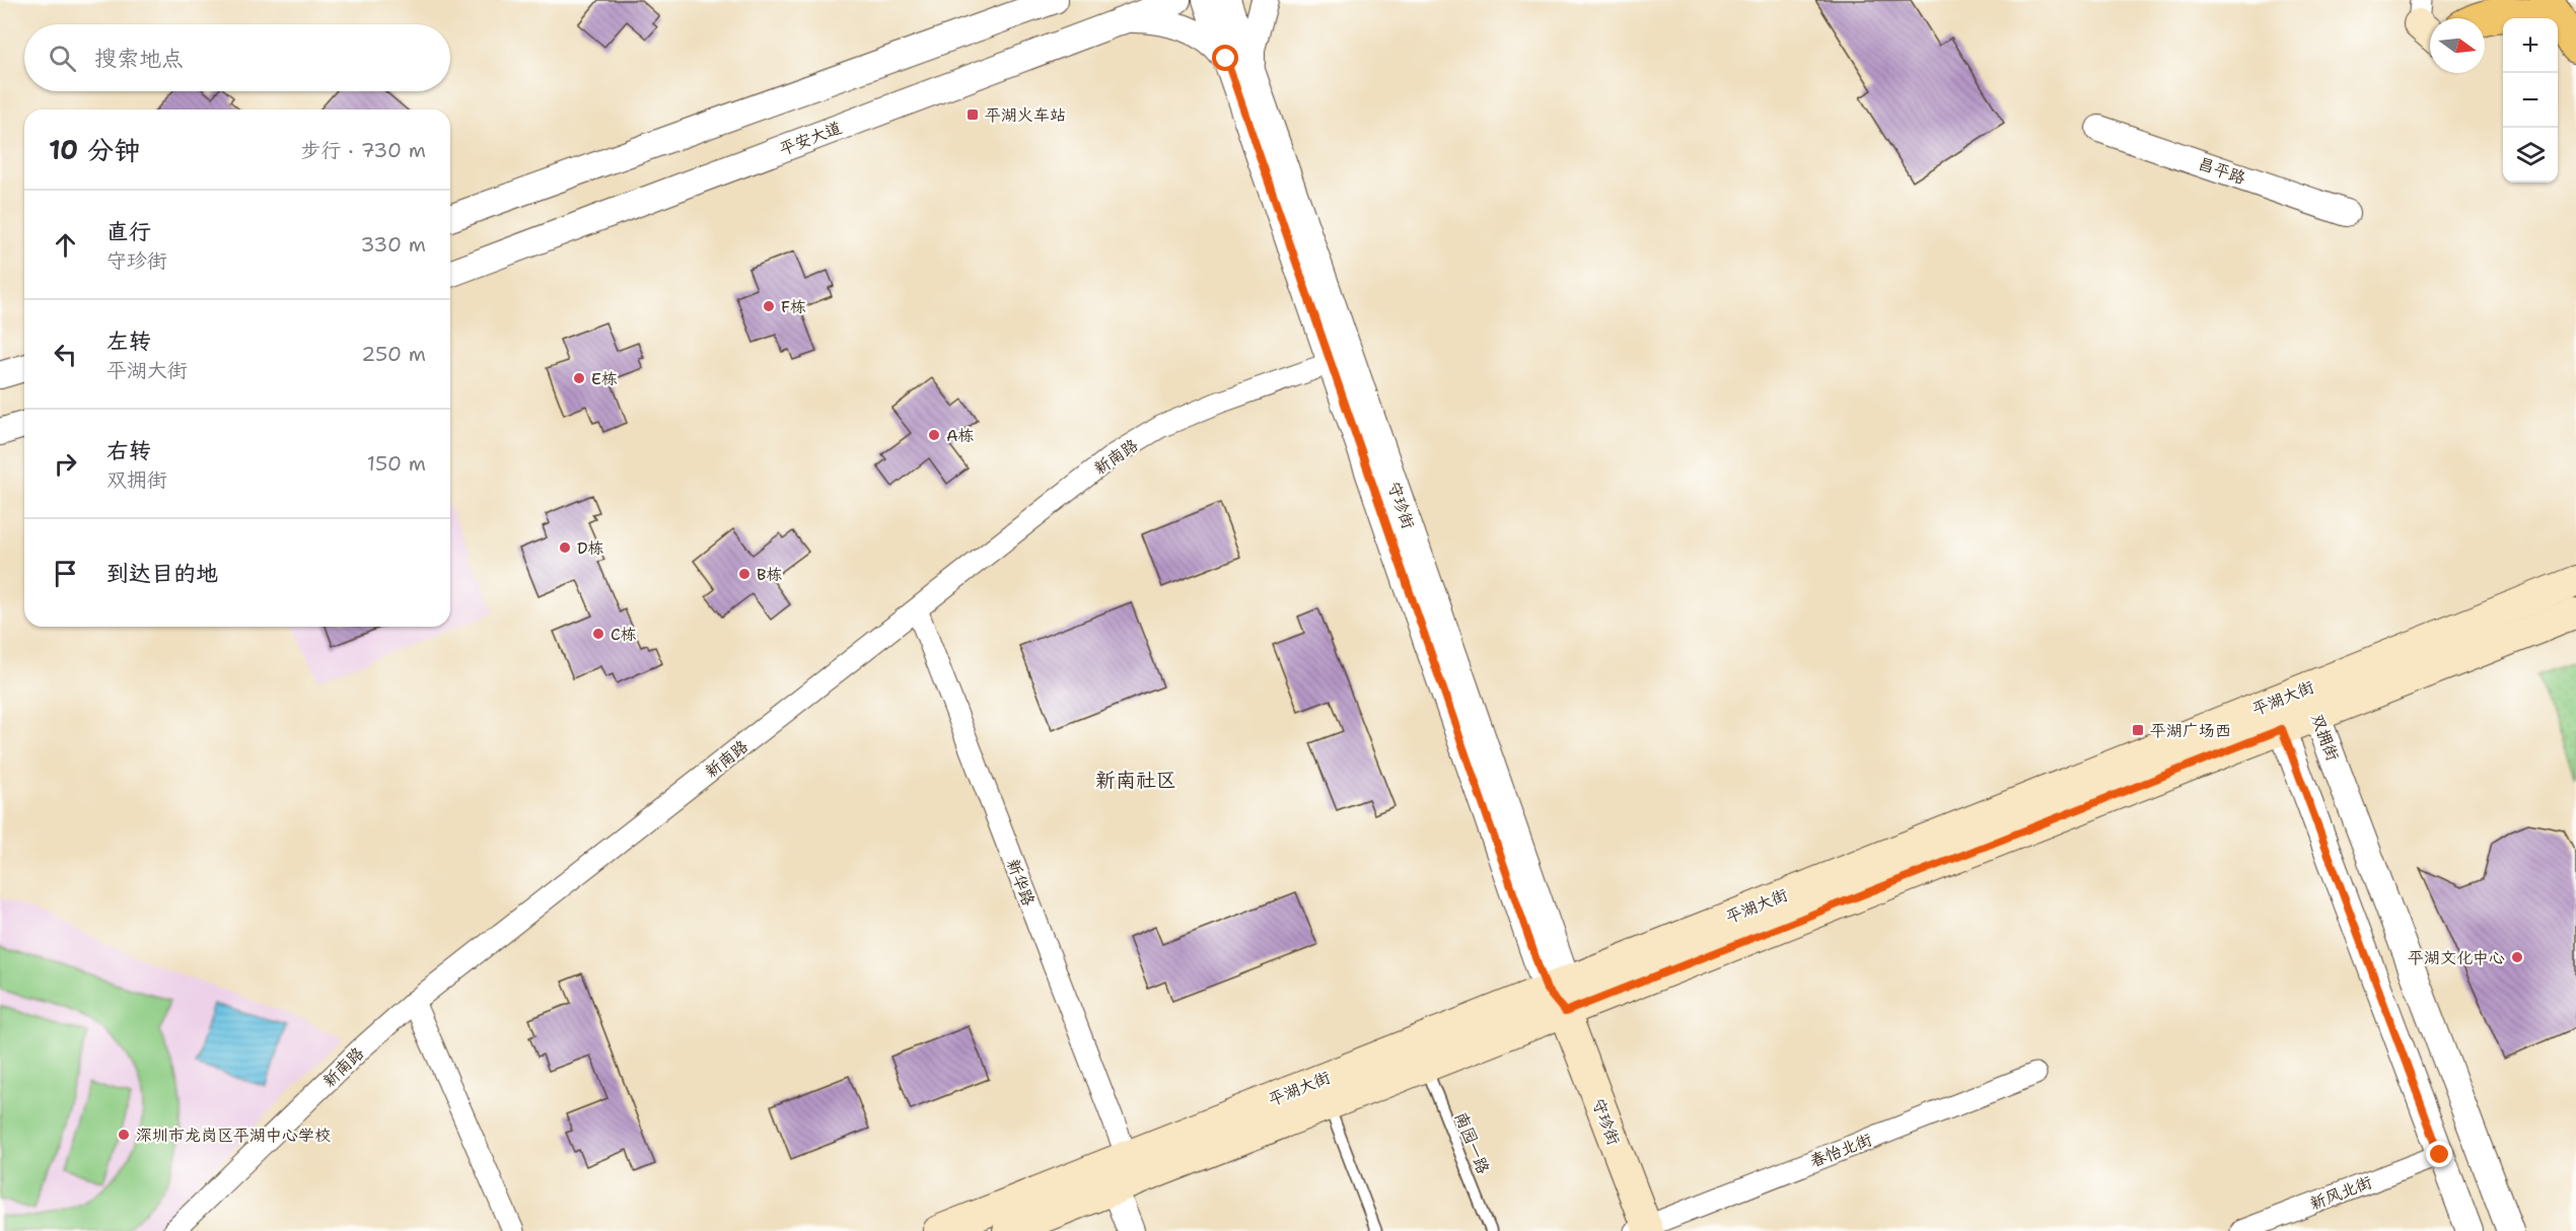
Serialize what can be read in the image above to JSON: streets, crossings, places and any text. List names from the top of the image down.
{
  "streets": {
    "main road": ["守珍街", "平湖大街"],
    "street": [
      "平安大道",
      "昌平路",
      "新南路",
      "双拥街",
      "新华路",
      "春怡北街",
      "新风北街"
    ],
    "lane": ["南园一路"]
  },
  "crossings": [
    ["新南路", "守珍街"],
    ["新南路", "新华路"],
    ["守珍街", "平湖大街"],
    ["守珍街", "春怡北街"],
    ["平湖大街", "双拥街"],
    ["平湖大街", "新华路"],
    ["平湖大街", "南园一路"]
  ],
  "districts": ["新南社区"],
  "places": {
    "transit": ["平湖火车站", "平湖广场西"],
    "other": [
      "F栋",
      "E栋",
      "A栋",
      "D栋",
      "B栋",
      "C栋",
      "平湖文化中心",
      "深圳市龙岗区平湖中心学校"
    ]
  },
  "north": "right",
  "page": {
    "map_buttons": ["+", "−"],
    "search": "搜索地点",
    "heading": ["10 分钟", "步行 · 730 m"],
    "list": [
      ["直行", "守珍街", "330 m"],
      ["左转", "平湖大街", "250 m"],
      ["右转", "双拥街", "150 m"],
      "到达目的地"
    ]
  }
}
